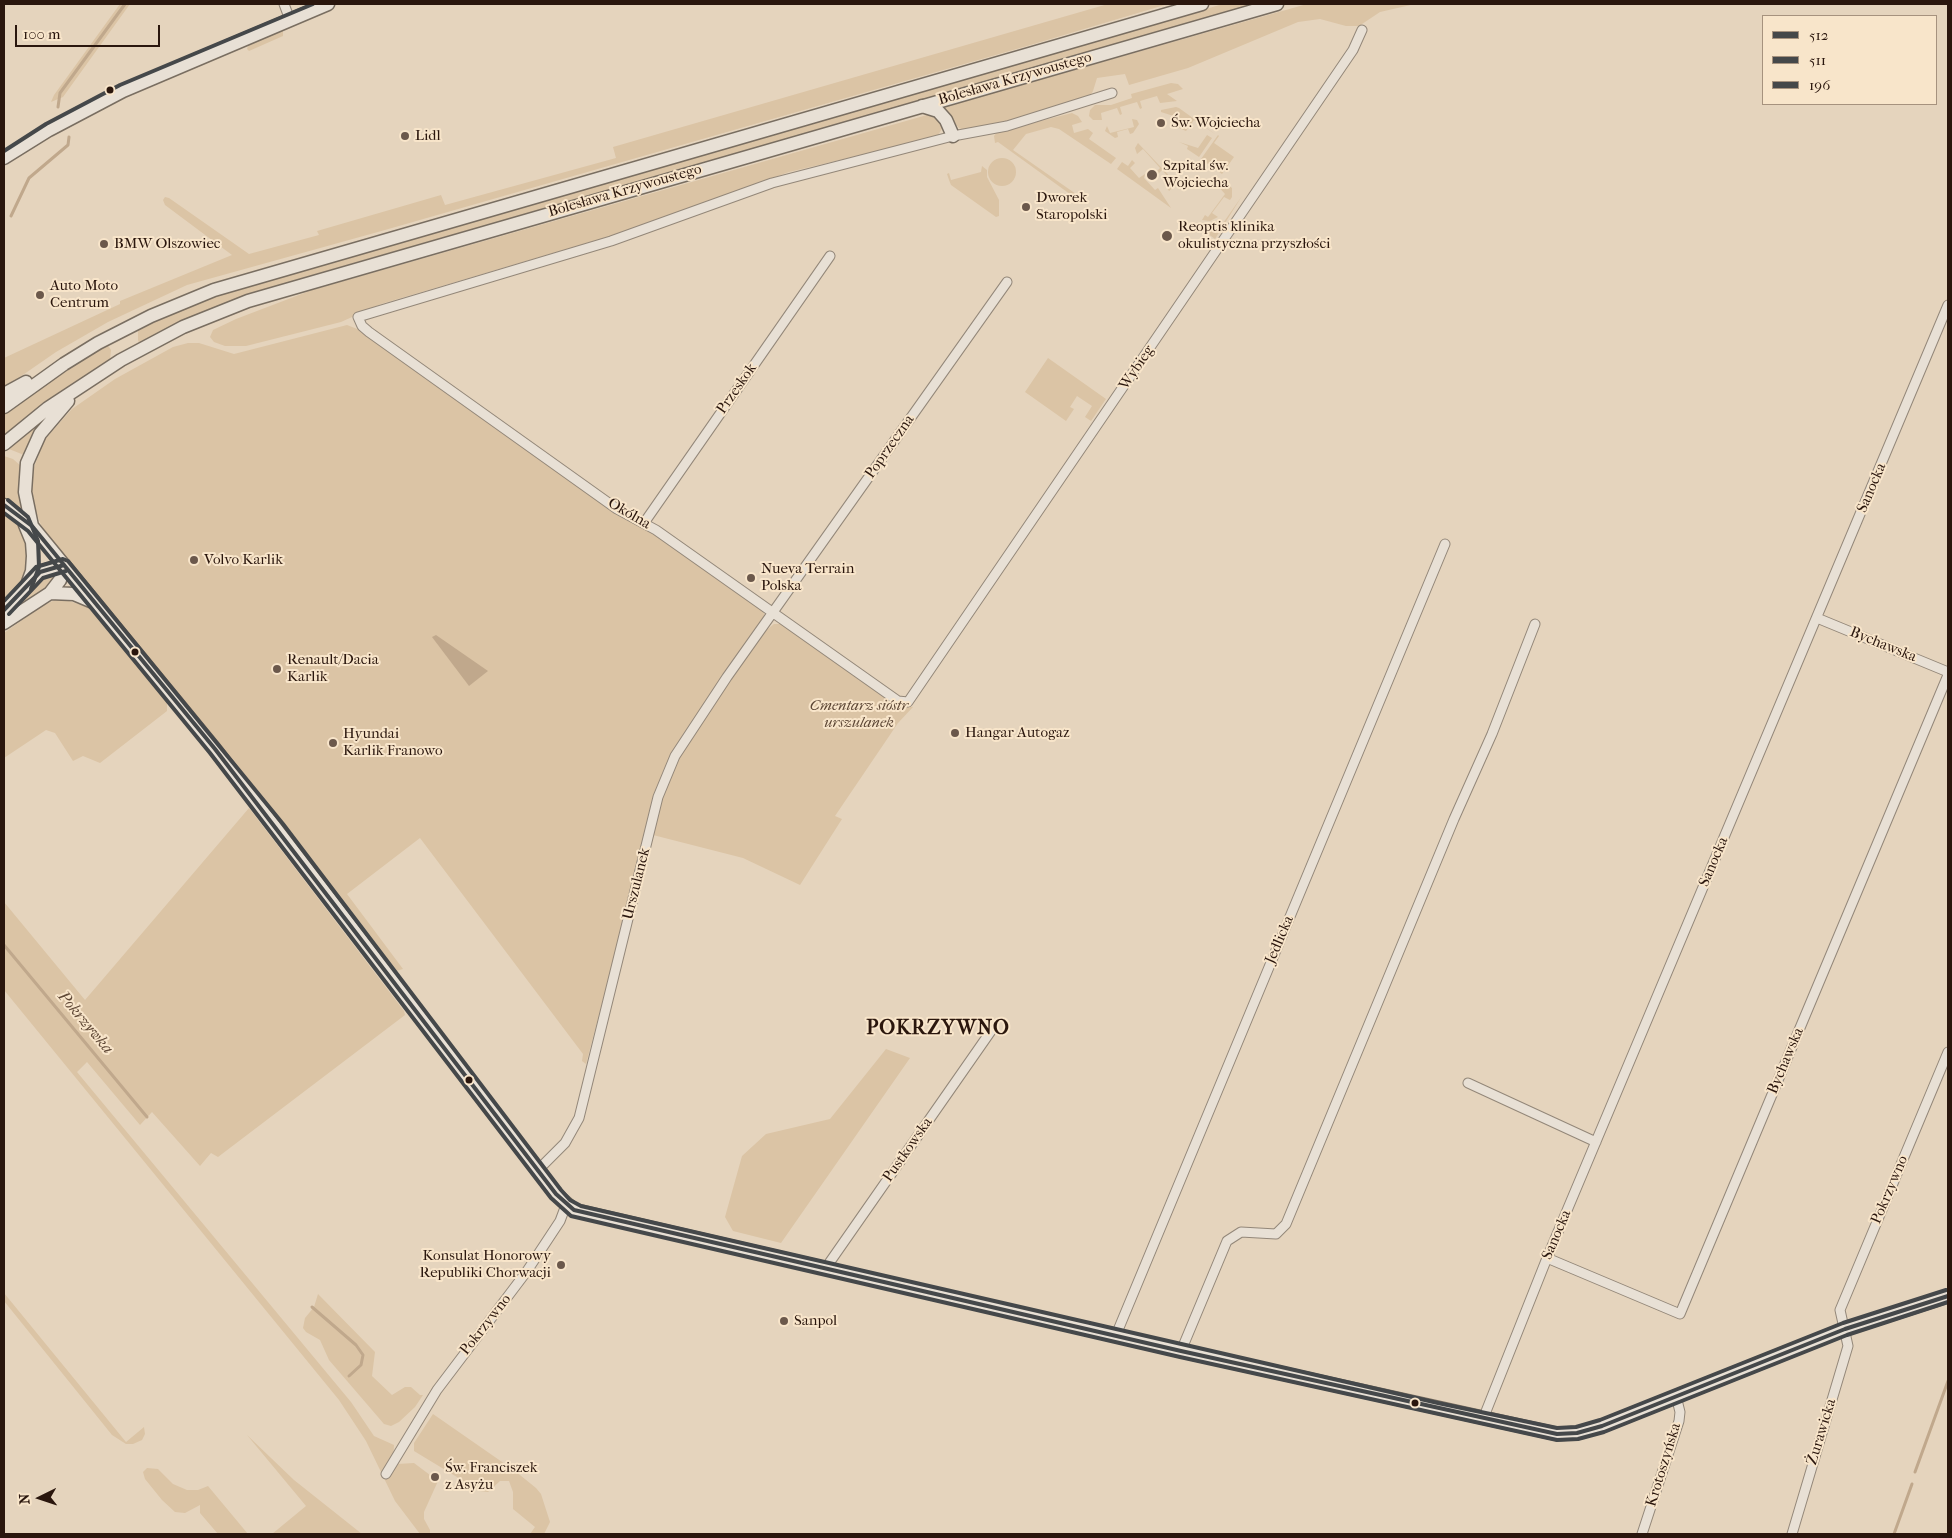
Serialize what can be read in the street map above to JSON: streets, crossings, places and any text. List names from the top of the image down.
{
  "streets": {
    "main road": ["Bolesława Krzywoustego"],
    "street": [
      "Wybieg",
      "Przeskok",
      "Poprzeczna",
      "Sanocka",
      "Okólna",
      "Bychawska",
      "Urszulanek",
      "Jedlicka",
      "Pustkowska",
      "Pokrzywno",
      "Żurawicka",
      "Krotoszyńska"
    ]
  },
  "crossings": [
    ["Wybieg", "Okólna"],
    ["Przeskok", "Okólna"],
    ["Poprzeczna", "Okólna"],
    ["Poprzeczna", "Urszulanek"],
    ["Sanocka", "Bychawska"],
    ["Okólna", "Urszulanek"],
    ["Pokrzywno", "Żurawicka"]
  ],
  "districts": ["POKRZYWNO"],
  "water": ["Pokrzywka"],
  "parks": ["Cmentarz sióstr urszulanek"],
  "places": [
    "Św. Wojciecha",
    "Lidl",
    "Szpital św. Wojciecha",
    "Dworek Staropolski",
    "Reoptis klinika okulistyczna przyszłości",
    "BMW Olszowiec",
    "Auto Moto Centrum",
    "Volvo Karlik",
    "Nueva Terrain Polska",
    "Renault/Dacia Karlik",
    "Hangar Autogaz",
    "Hyundai Karlik Franowo",
    "Konsulat Honorowy Republiki Chorwacji",
    "Sanpol",
    "Św. Franciszek z Asyżu"
  ],
  "lines": ["transit line 196", "transit line 512", "transit line 511"],
  "legend": ["512", "511", "196"],
  "scale_bar": "100 m",
  "north": "left"
}
